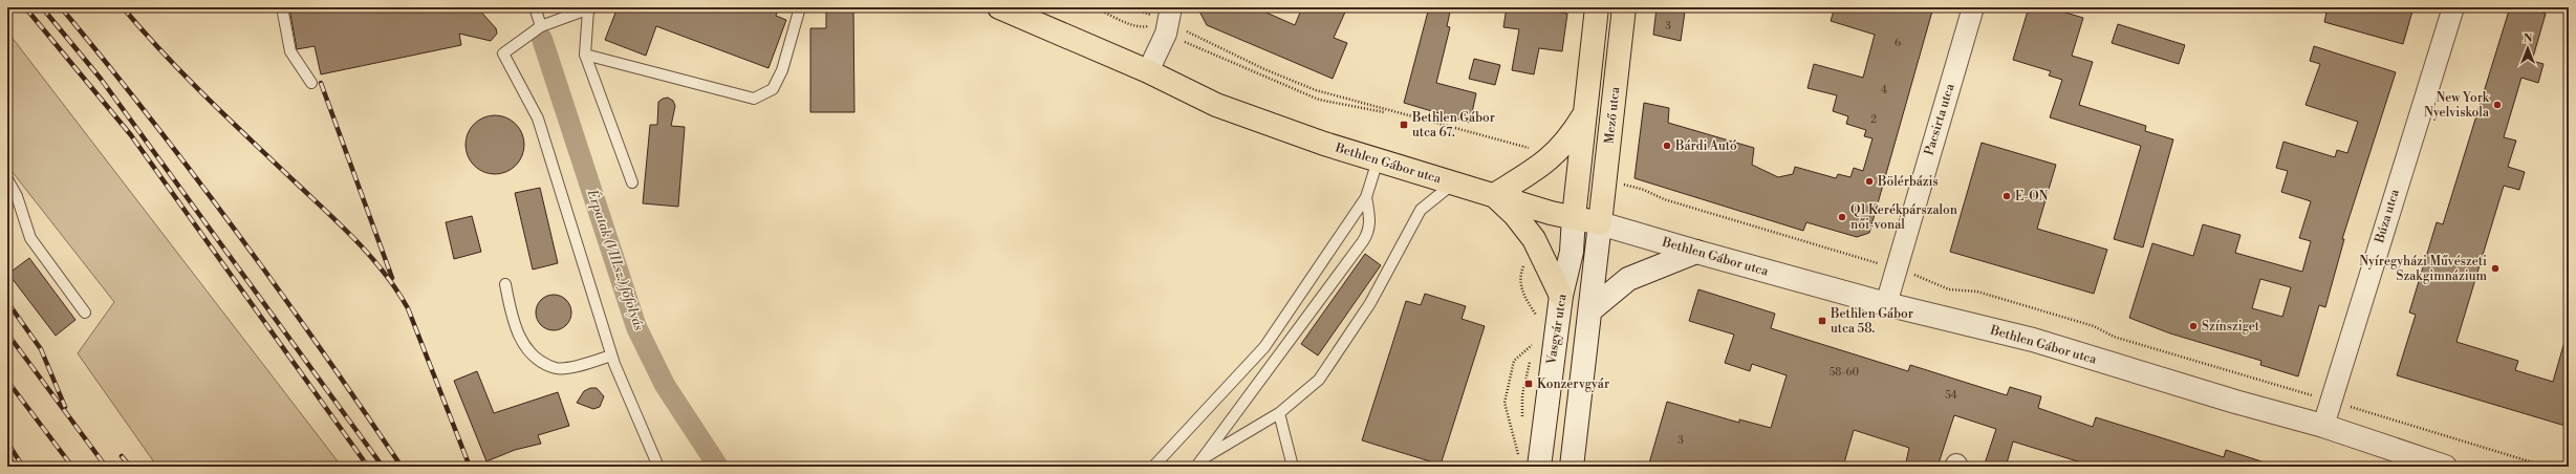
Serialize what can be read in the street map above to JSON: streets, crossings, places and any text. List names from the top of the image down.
{
  "streets": {
    "main road": ["Mező utca", "Bethlen Gábor utca"],
    "street": ["Pacsirta utca", "Búza utca", "Vasgyár utca"]
  },
  "crossings": [
    ["Mező utca", "Bethlen Gábor utca"],
    ["Pacsirta utca", "Bethlen Gábor utca"],
    ["Bethlen Gábor utca", "Búza utca"],
    ["Bethlen Gábor utca", "Vasgyár utca"]
  ],
  "water": ["Érpatak (VIII.sz.) főfolyás"],
  "places": {
    "other": [
      "New York Nyelviskola",
      "Bárdi Autó",
      "Bölérbázis",
      "E-ON",
      "Q1 Kerékpárszalon női-vonal",
      "Nyíregyházi Művészeti Szakgimnázium",
      "Színsziget"
    ],
    "transit": ["Bethlen Gábor utca 67.", "Bethlen Gábor utca 58.", "Konzervgyár"]
  },
  "house_numbers": [
    "3",
    "6",
    "4",
    "2",
    "58-60",
    "54",
    "3"
  ],
  "north": "top"
}
